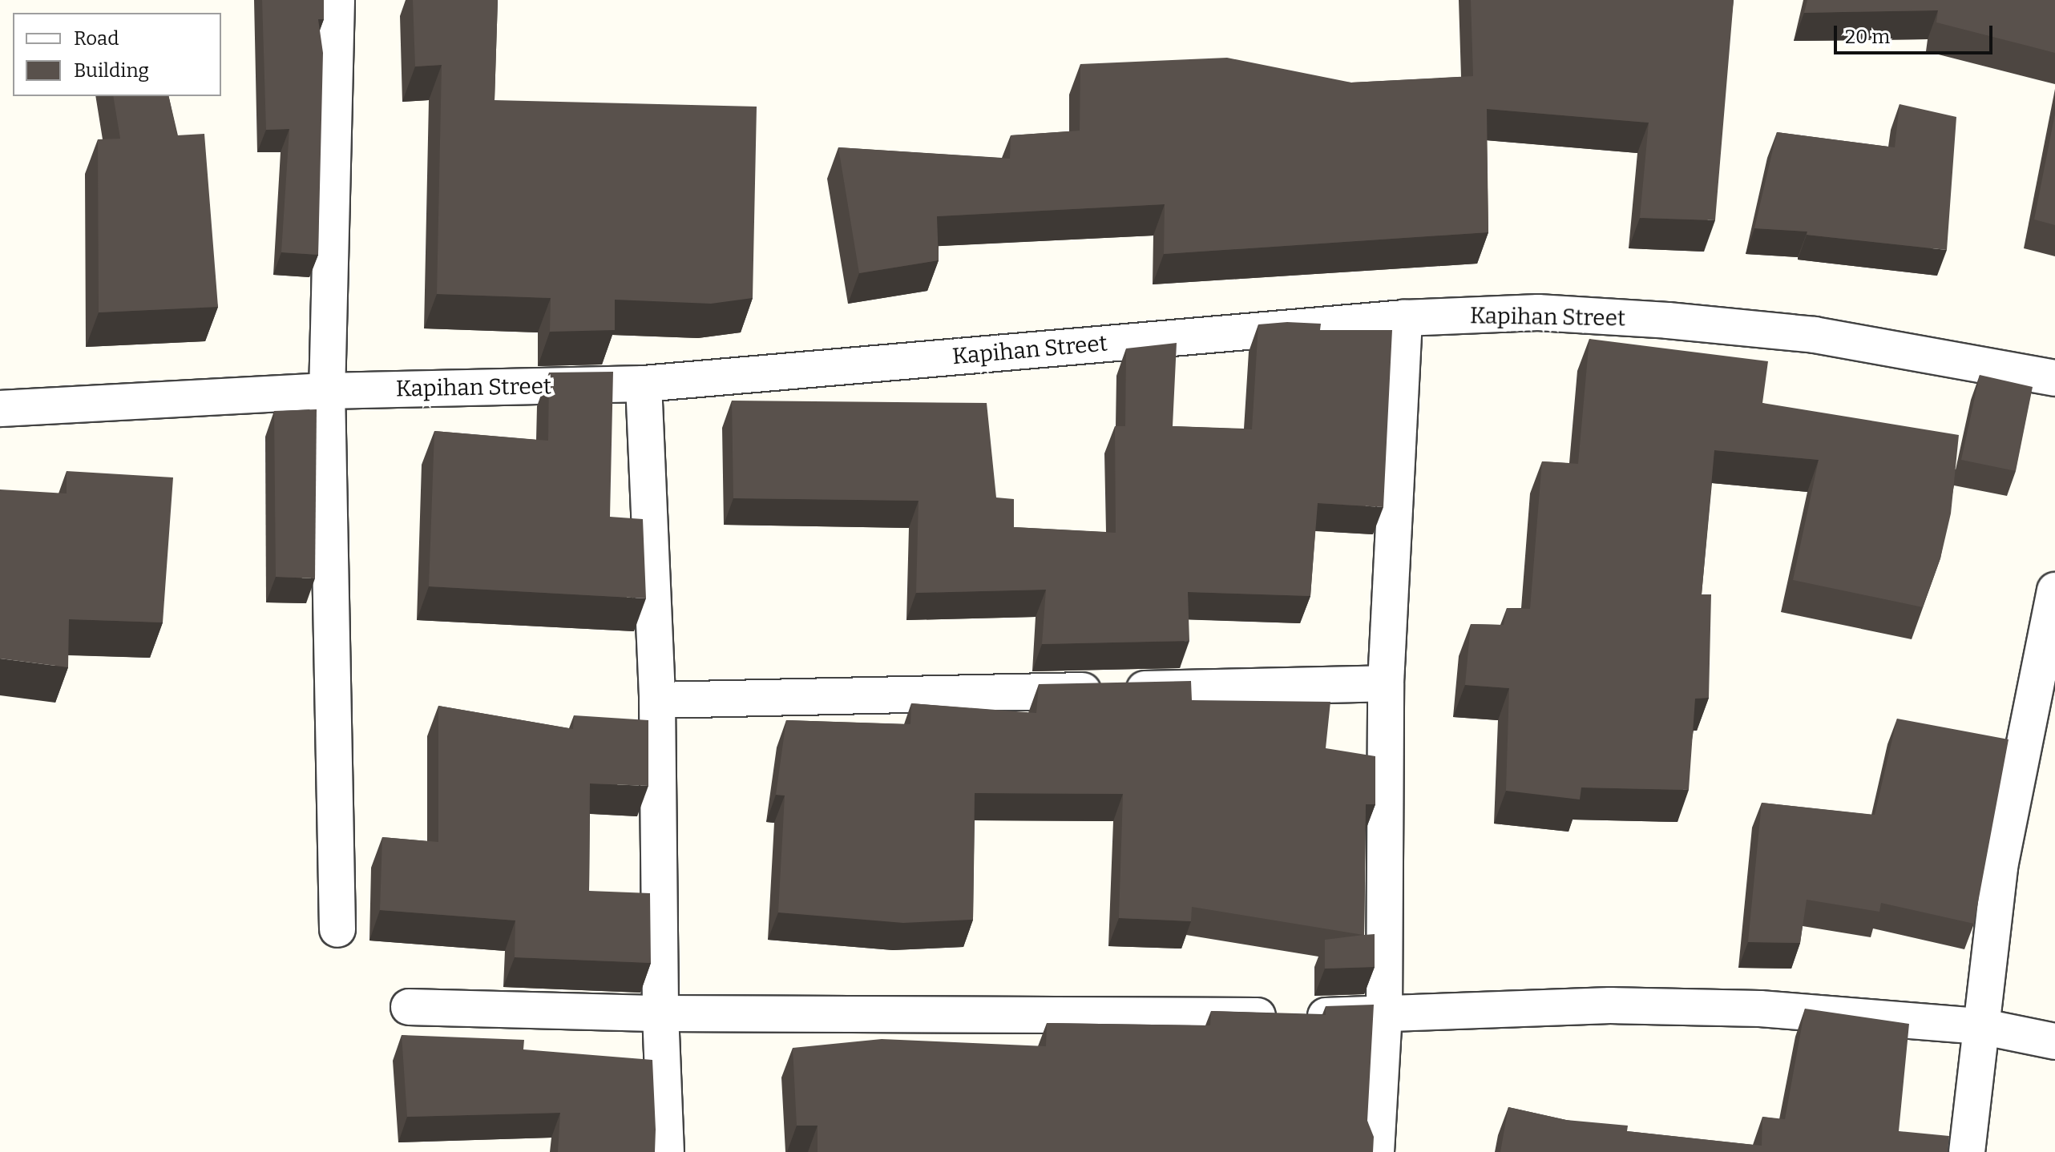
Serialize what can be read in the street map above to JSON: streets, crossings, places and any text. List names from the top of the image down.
{
  "streets": {
    "street": ["Kapihan Street"]
  },
  "legend": ["Road", "Building"],
  "scale_bar": "20 m"
}
